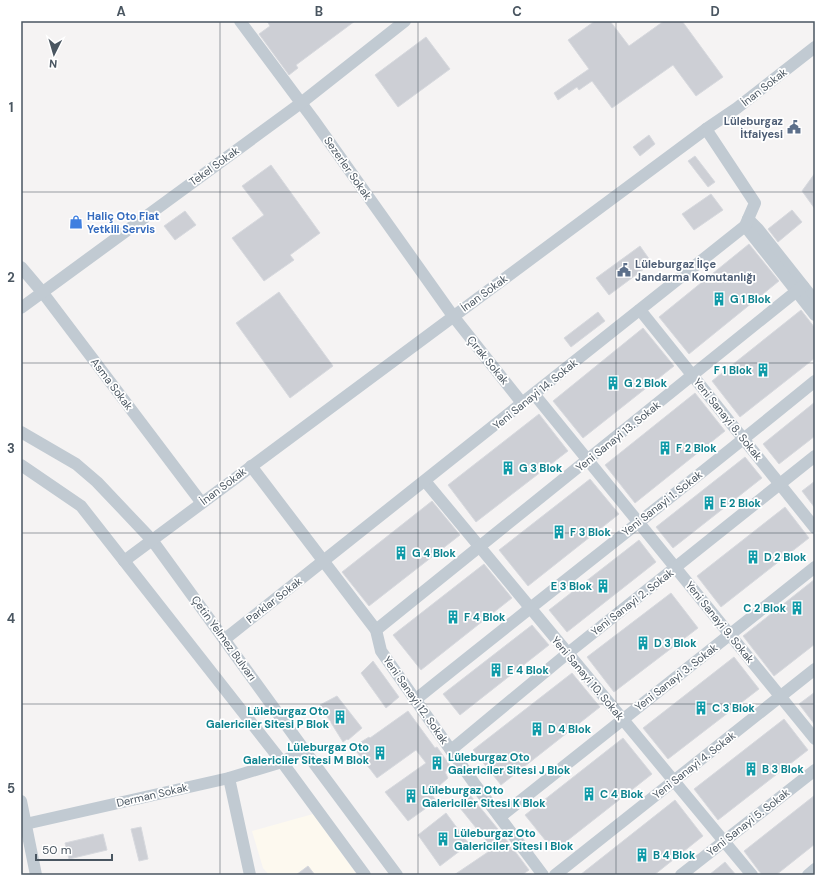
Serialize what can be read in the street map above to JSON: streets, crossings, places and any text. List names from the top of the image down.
{
  "streets": {
    "street": [
      "İnan Sokak",
      "Tekel Sokak",
      "Sezerler Sokak",
      "Çırak Sokak",
      "Asma Sokak",
      "Yeni Sanayi 14. Sokak",
      "Yeni Sanayi 8. Sokak",
      "Yeni Sanayi 13. Sokak",
      "Yeni Sanayi 1. Sokak",
      "Parklar Sokak",
      "Yeni Sanayi 2. Sokak",
      "Yeni Sanayi 9. Sokak",
      "Çetin Yelmez Bulvarı",
      "Yeni Sanayi 3. Sokak",
      "Yeni Sanayi 10. Sokak",
      "Yeni Sanayi 12. Sokak",
      "Yeni Sanayi 4. Sokak",
      "Derman Sokak",
      "Yeni Sanayi 5. Sokak"
    ]
  },
  "crossings": [
    ["İnan Sokak", "Sezerler Sokak"],
    ["İnan Sokak", "Çırak Sokak"],
    ["İnan Sokak", "Asma Sokak"],
    ["İnan Sokak", "Çetin Yelmez Bulvarı"],
    ["İnan Sokak", "Yeni Sanayi 12. Sokak"],
    ["Tekel Sokak", "Sezerler Sokak"],
    ["Tekel Sokak", "Asma Sokak"],
    ["Sezerler Sokak", "Çırak Sokak"],
    ["Çırak Sokak", "Yeni Sanayi 14. Sokak"],
    ["Yeni Sanayi 14. Sokak", "Yeni Sanayi 8. Sokak"],
    ["Yeni Sanayi 14. Sokak", "Parklar Sokak"],
    ["Yeni Sanayi 14. Sokak", "Yeni Sanayi 9. Sokak"],
    ["Yeni Sanayi 14. Sokak", "Yeni Sanayi 10. Sokak"],
    ["Yeni Sanayi 14. Sokak", "Yeni Sanayi 12. Sokak"],
    ["Yeni Sanayi 8. Sokak", "Yeni Sanayi 13. Sokak"],
    ["Yeni Sanayi 8. Sokak", "Yeni Sanayi 1. Sokak"],
    ["Yeni Sanayi 8. Sokak", "Yeni Sanayi 2. Sokak"],
    ["Yeni Sanayi 13. Sokak", "Yeni Sanayi 9. Sokak"],
    ["Yeni Sanayi 13. Sokak", "Yeni Sanayi 10. Sokak"],
    ["Yeni Sanayi 13. Sokak", "Yeni Sanayi 12. Sokak"],
    ["Yeni Sanayi 1. Sokak", "Yeni Sanayi 9. Sokak"],
    ["Yeni Sanayi 1. Sokak", "Yeni Sanayi 10. Sokak"],
    ["Yeni Sanayi 1. Sokak", "Yeni Sanayi 12. Sokak"],
    ["Parklar Sokak", "Çetin Yelmez Bulvarı"],
    ["Parklar Sokak", "Yeni Sanayi 12. Sokak"],
    ["Yeni Sanayi 2. Sokak", "Yeni Sanayi 9. Sokak"],
    ["Yeni Sanayi 2. Sokak", "Yeni Sanayi 10. Sokak"],
    ["Yeni Sanayi 2. Sokak", "Yeni Sanayi 12. Sokak"],
    ["Yeni Sanayi 9. Sokak", "Yeni Sanayi 3. Sokak"],
    ["Yeni Sanayi 9. Sokak", "Yeni Sanayi 4. Sokak"],
    ["Çetin Yelmez Bulvarı", "Derman Sokak"],
    ["Yeni Sanayi 3. Sokak", "Yeni Sanayi 10. Sokak"],
    ["Yeni Sanayi 3. Sokak", "Yeni Sanayi 12. Sokak"],
    ["Yeni Sanayi 10. Sokak", "Yeni Sanayi 4. Sokak"],
    ["Yeni Sanayi 10. Sokak", "Yeni Sanayi 5. Sokak"]
  ],
  "places": {
    "public building": ["Lüleburgaz İtfaiyesi", "Lüleburgaz İlçe Jandarma Komutanlığı"],
    "shop": ["Haliç Oto Fiat Yetkili Servis"],
    "building": [
      "G 1 Blok",
      "F 1 Blok",
      "G 2 Blok",
      "F 2 Blok",
      "G 3 Blok",
      "E 2 Blok",
      "F 3 Blok",
      "G 4 Blok",
      "D 2 Blok",
      "E 3 Blok",
      "C 2 Blok",
      "F 4 Blok",
      "D 3 Blok",
      "E 4 Blok",
      "C 3 Blok",
      "Lüleburgaz Oto Galericiler Sitesi P Blok",
      "D 4 Blok",
      "Lüleburgaz Oto Galericiler Sitesi M Blok",
      "Lüleburgaz Oto Galericiler Sitesi J Blok",
      "B 3 Blok",
      "C 4 Blok",
      "Lüleburgaz Oto Galericiler Sitesi K Blok",
      "Lüleburgaz Oto Galericiler Sitesi I Blok",
      "B 4 Blok"
    ]
  },
  "scale_bar": "50 m",
  "north": "bottom",
  "grid": {
    "columns": [
      "A",
      "B",
      "C",
      "D"
    ],
    "rows": [
      "1",
      "2",
      "3",
      "4",
      "5"
    ]
  }
}
